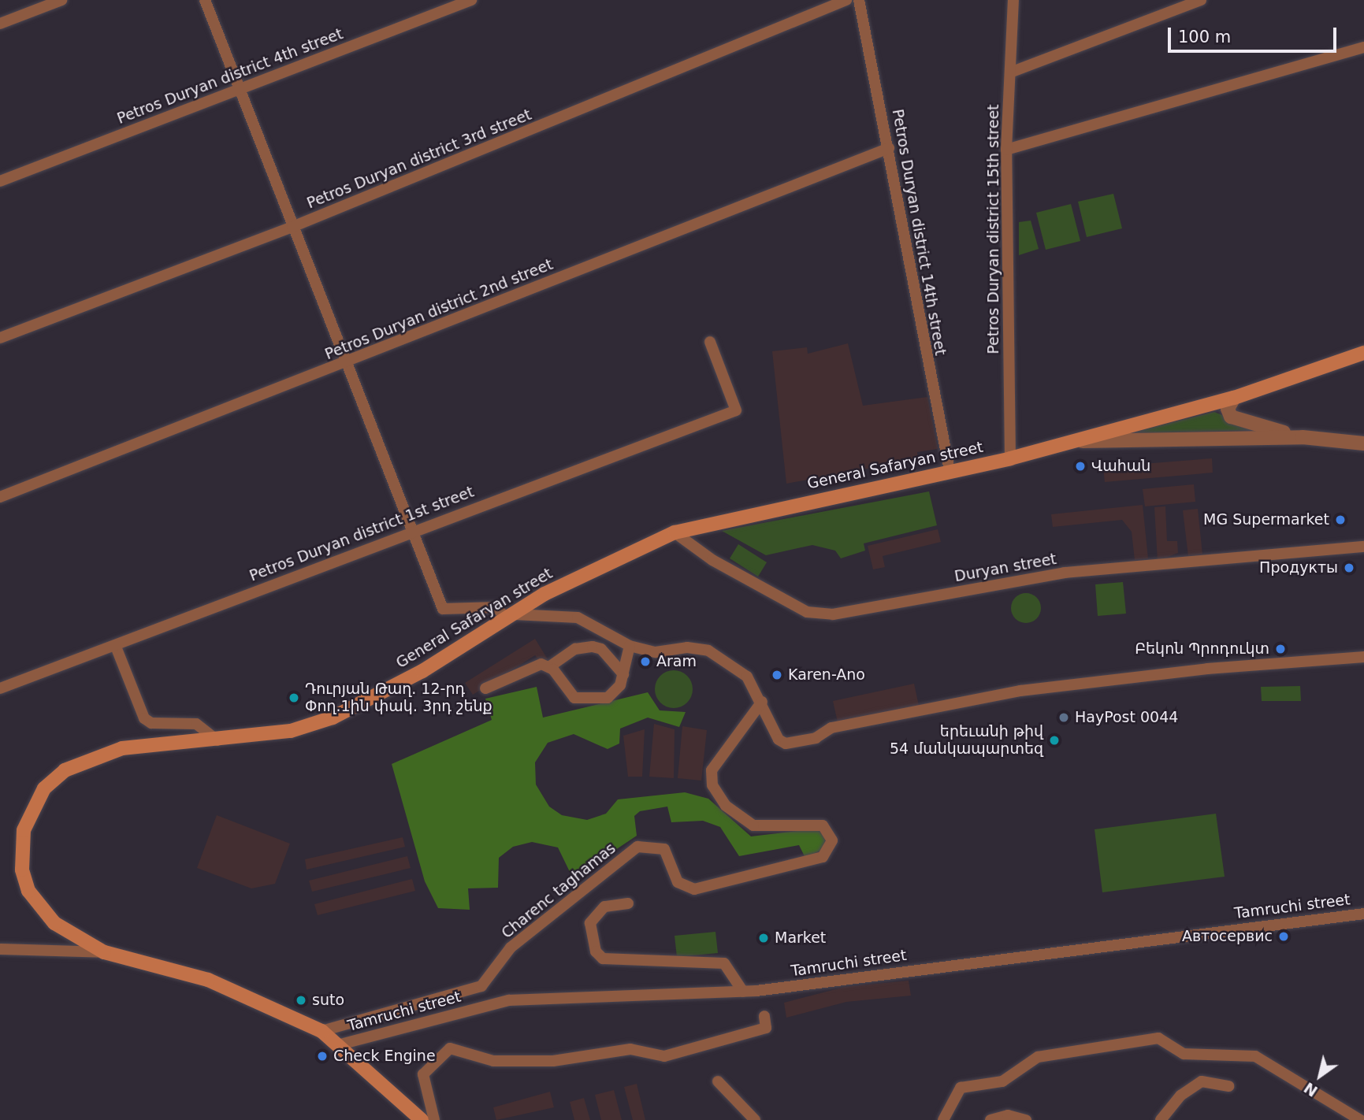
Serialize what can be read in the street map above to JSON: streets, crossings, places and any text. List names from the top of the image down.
{
  "streets": {
    "main road": ["General Safaryan street"],
    "street": [
      "Petros Duryan district 4th street",
      "Petros Duryan district 3rd street",
      "Petros Duryan district 15th street",
      "Petros Duryan district 14th street",
      "Petros Duryan district 2nd street",
      "Petros Duryan district 1st street",
      "Duryan street",
      "Charenc taghamas",
      "Tamruchi street"
    ]
  },
  "crossings": [
    ["Petros Duryan district 15th street", "General Safaryan street"],
    ["Petros Duryan district 14th street", "Petros Duryan district 2nd street"],
    ["Petros Duryan district 14th street", "General Safaryan street"],
    ["General Safaryan street", "Duryan street"],
    ["General Safaryan street", "Charenc taghamas"],
    ["General Safaryan street", "Tamruchi street"]
  ],
  "places": [
    "Վահան",
    "MG Supermarket",
    "Продукты",
    "Բեկոն Պրոդուկտ",
    "Aram",
    "Karen-Ano",
    "Դուրյան Թաղ. 12-րդ Փող.1ին փակ․ 3րդ շենք",
    "HayPost 0044",
    "երեւանի թիվ 54 մանկապարտեզ",
    "Автосервис",
    "Market",
    "suto",
    "Check Engine"
  ],
  "scale_bar": "100 m",
  "north": "bottom left"
}
